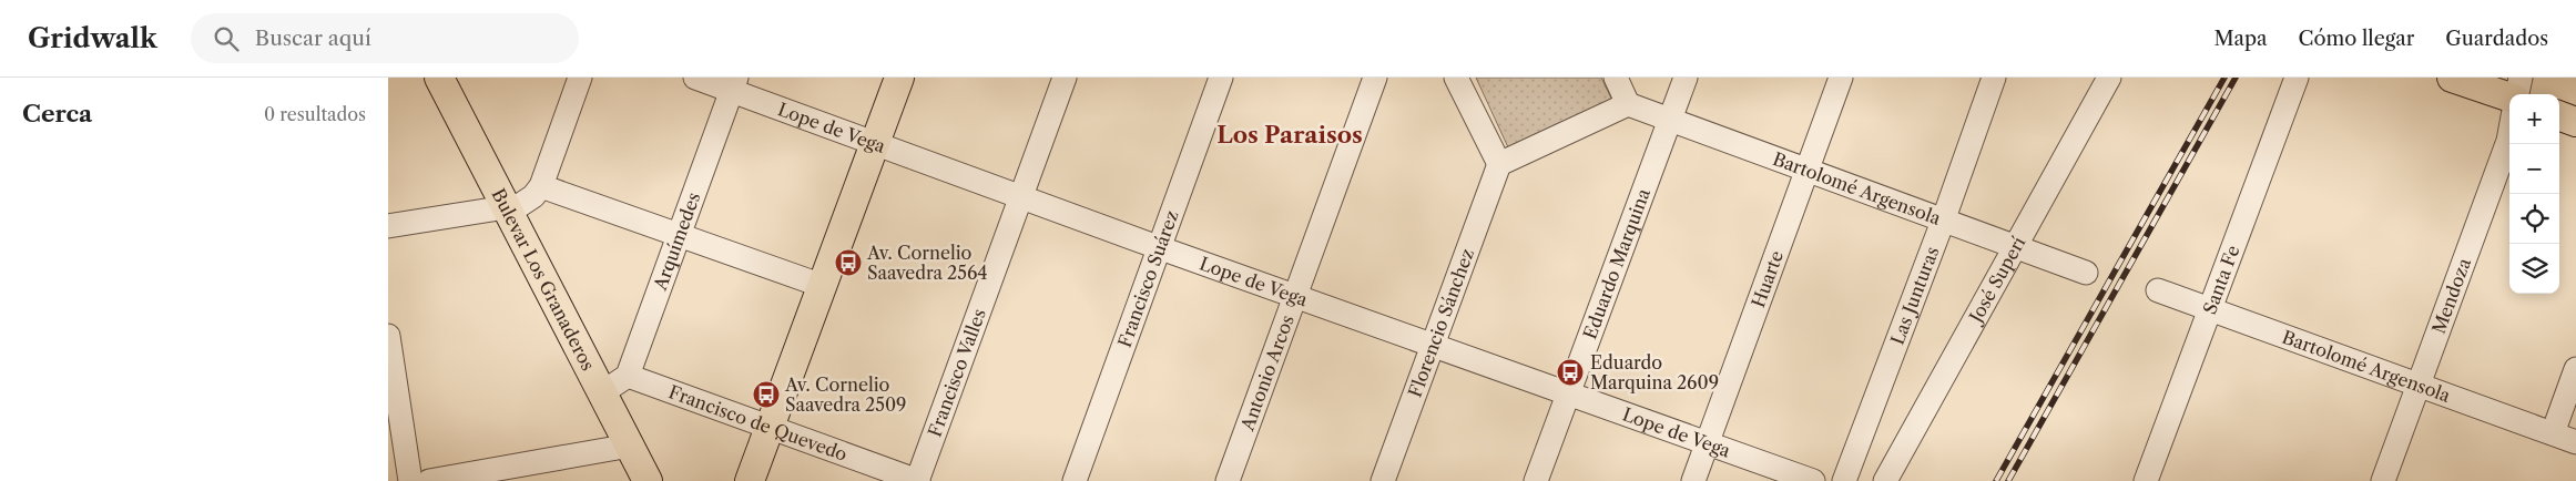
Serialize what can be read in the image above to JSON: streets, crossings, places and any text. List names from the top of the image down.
{
  "streets": {
    "main road": ["Bulevar Los Granaderos"],
    "street": [
      "Lope de Vega",
      "Bartolomé Argensola",
      "Arquímedes",
      "Eduardo Marquina",
      "Francisco Suárez",
      "Huarte",
      "José Superí",
      "Santa Fe",
      "Las Junturas",
      "Mendoza",
      "Florencio Sánchez",
      "Francisco Valles",
      "Antonio Arcos",
      "Francisco de Quevedo"
    ]
  },
  "crossings": [
    ["Lope de Vega", "Arquímedes"],
    ["Lope de Vega", "Eduardo Marquina"],
    ["Lope de Vega", "Francisco Suárez"],
    ["Lope de Vega", "Huarte"],
    ["Lope de Vega", "Florencio Sánchez"],
    ["Lope de Vega", "Francisco Valles"],
    ["Lope de Vega", "Antonio Arcos"],
    ["Bartolomé Argensola", "Eduardo Marquina"],
    ["Bartolomé Argensola", "Huarte"],
    ["Bartolomé Argensola", "José Superí"],
    ["Bartolomé Argensola", "Santa Fe"],
    ["Bartolomé Argensola", "Las Junturas"],
    ["Bartolomé Argensola", "Mendoza"],
    ["Arquímedes", "Francisco de Quevedo"],
    ["Francisco Valles", "Francisco de Quevedo"]
  ],
  "districts": ["Los Paraisos"],
  "places": {
    "bus stop": ["Av. Cornelio Saavedra 2564", "Eduardo Marquina 2609", "Av. Cornelio Saavedra 2509"]
  },
  "page": {
    "header": "Gridwalk",
    "search": "Buscar aquí",
    "nav": ["Mapa", "Cómo llegar", "Guardados"],
    "heading": ["Cerca", "0 resultados"],
    "map_buttons": ["+", "−"]
  }
}
